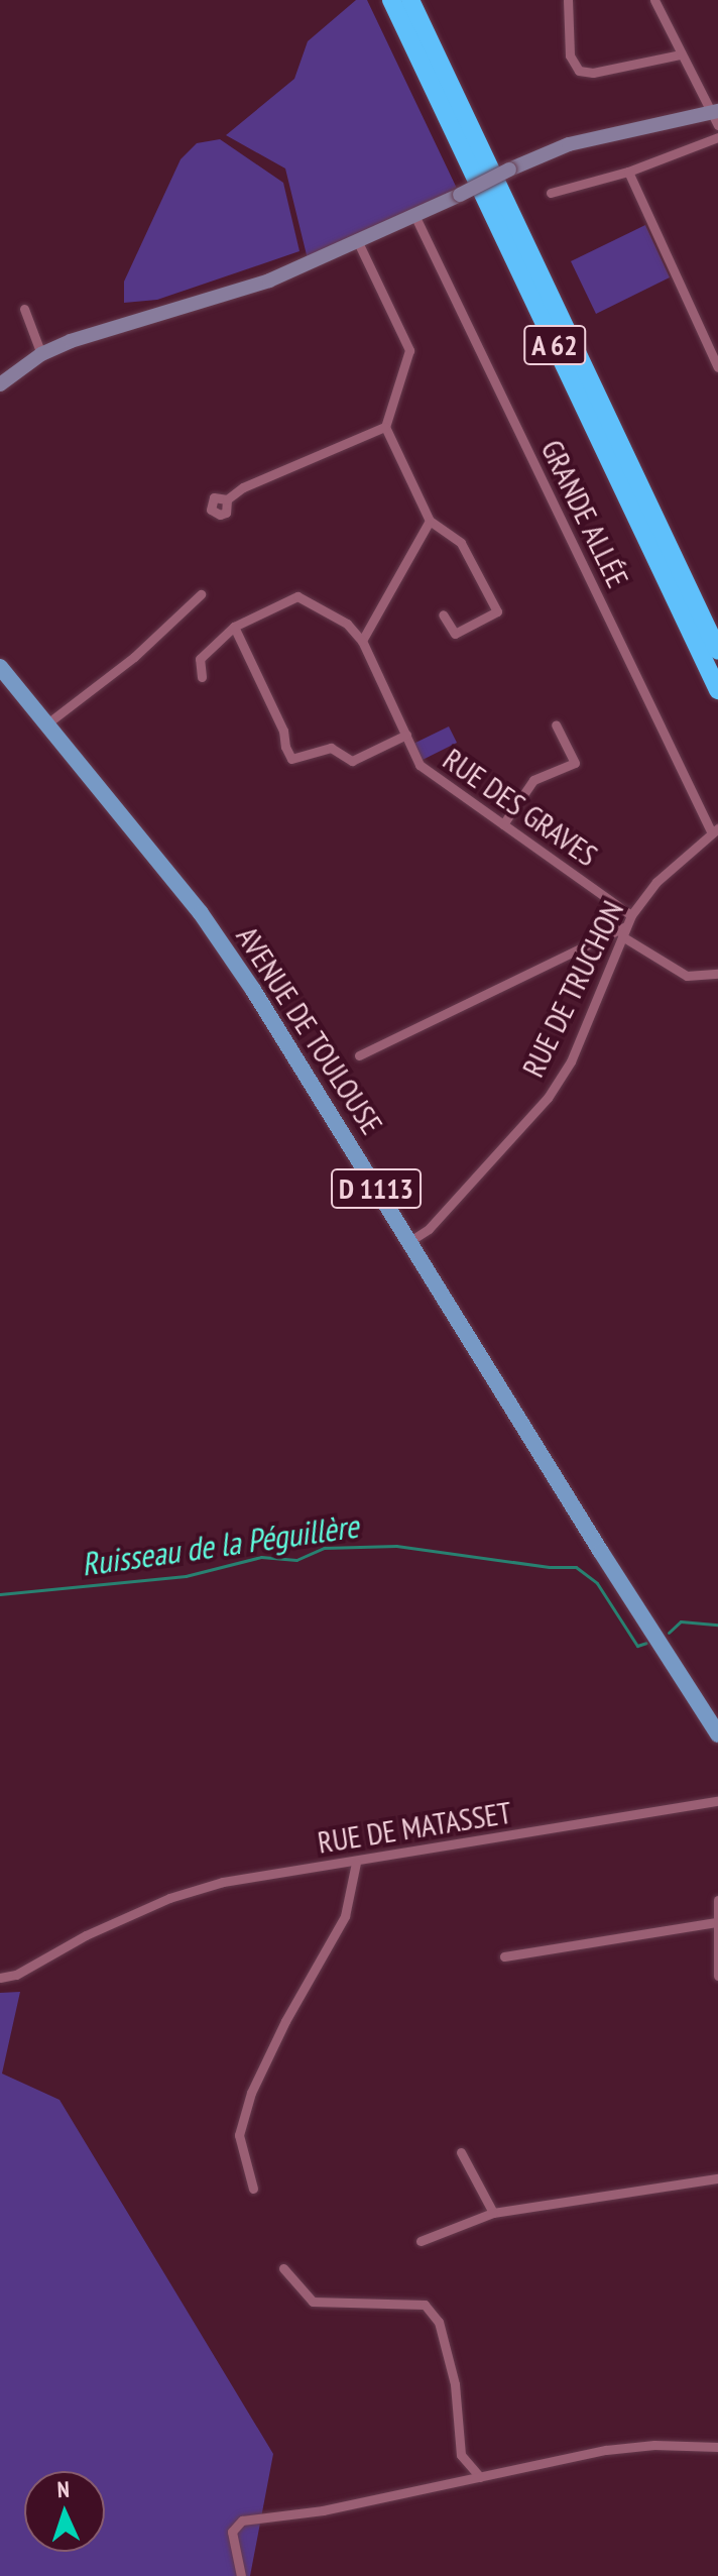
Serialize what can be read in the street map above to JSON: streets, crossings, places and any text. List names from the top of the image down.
{
  "streets": {
    "highway": ["A 62"],
    "main road": ["AVENUE DE TOULOUSE", "D 1113"],
    "street": [
      "GRANDE ALLÉE",
      "RUE DES GRAVES",
      "RUE DE TRUCHON",
      "RUE DE MATASSET"
    ]
  },
  "crossings": [
    ["GRANDE ALLÉE", "RUE DE TRUCHON"],
    ["RUE DES GRAVES", "RUE DE TRUCHON"],
    ["RUE DE TRUCHON", "AVENUE DE TOULOUSE"]
  ],
  "water": ["Ruisseau de la Péguillère"],
  "north": "top"
}
